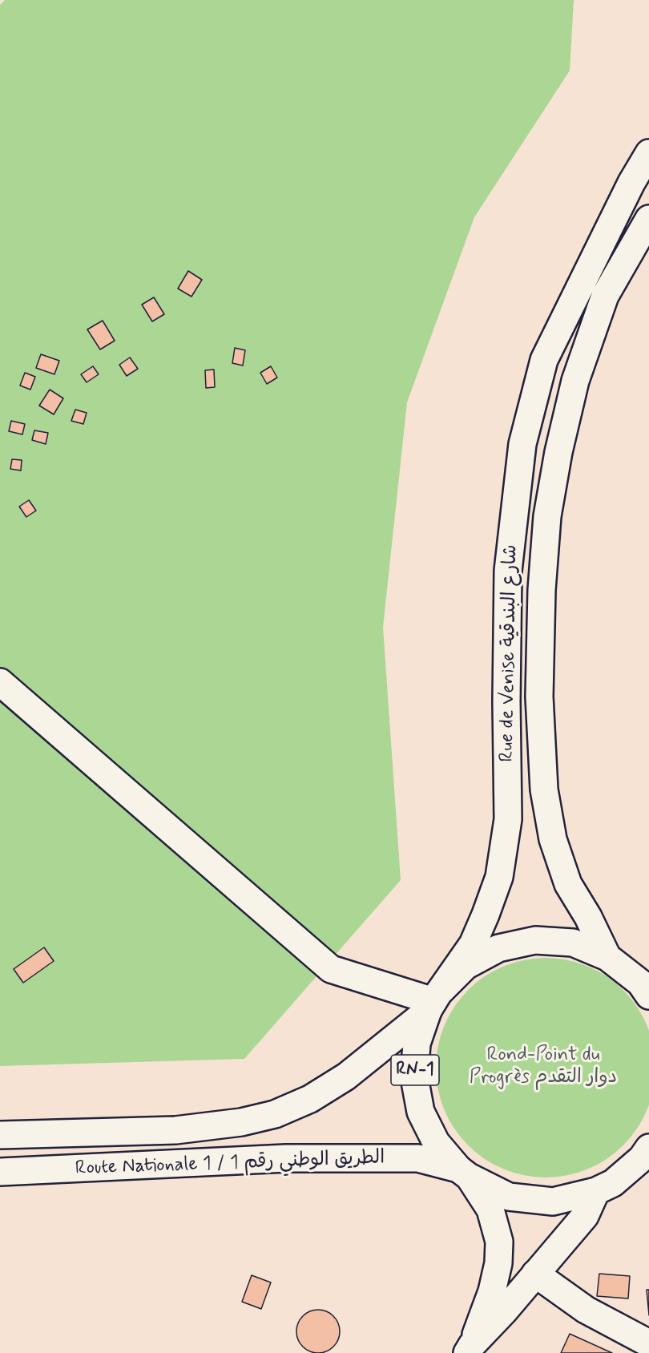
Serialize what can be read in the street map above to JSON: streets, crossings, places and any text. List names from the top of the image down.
{
  "streets": {
    "main road": ["Rue de Venise شارع البندقية", "RN-1", "Route Nationale 1 / الطريق الوطني رقم 1"]
  },
  "crossings": [
    ["Rue de Venise شارع البندقية", "RN-1"],
    ["Rue de Venise شارع البندقية", "Route Nationale 1 / الطريق الوطني رقم 1"],
    ["RN-1", "Route Nationale 1 / الطريق الوطني رقم 1"]
  ],
  "parks": ["Rond-Point du Progrès دوار التقدم"]
}
